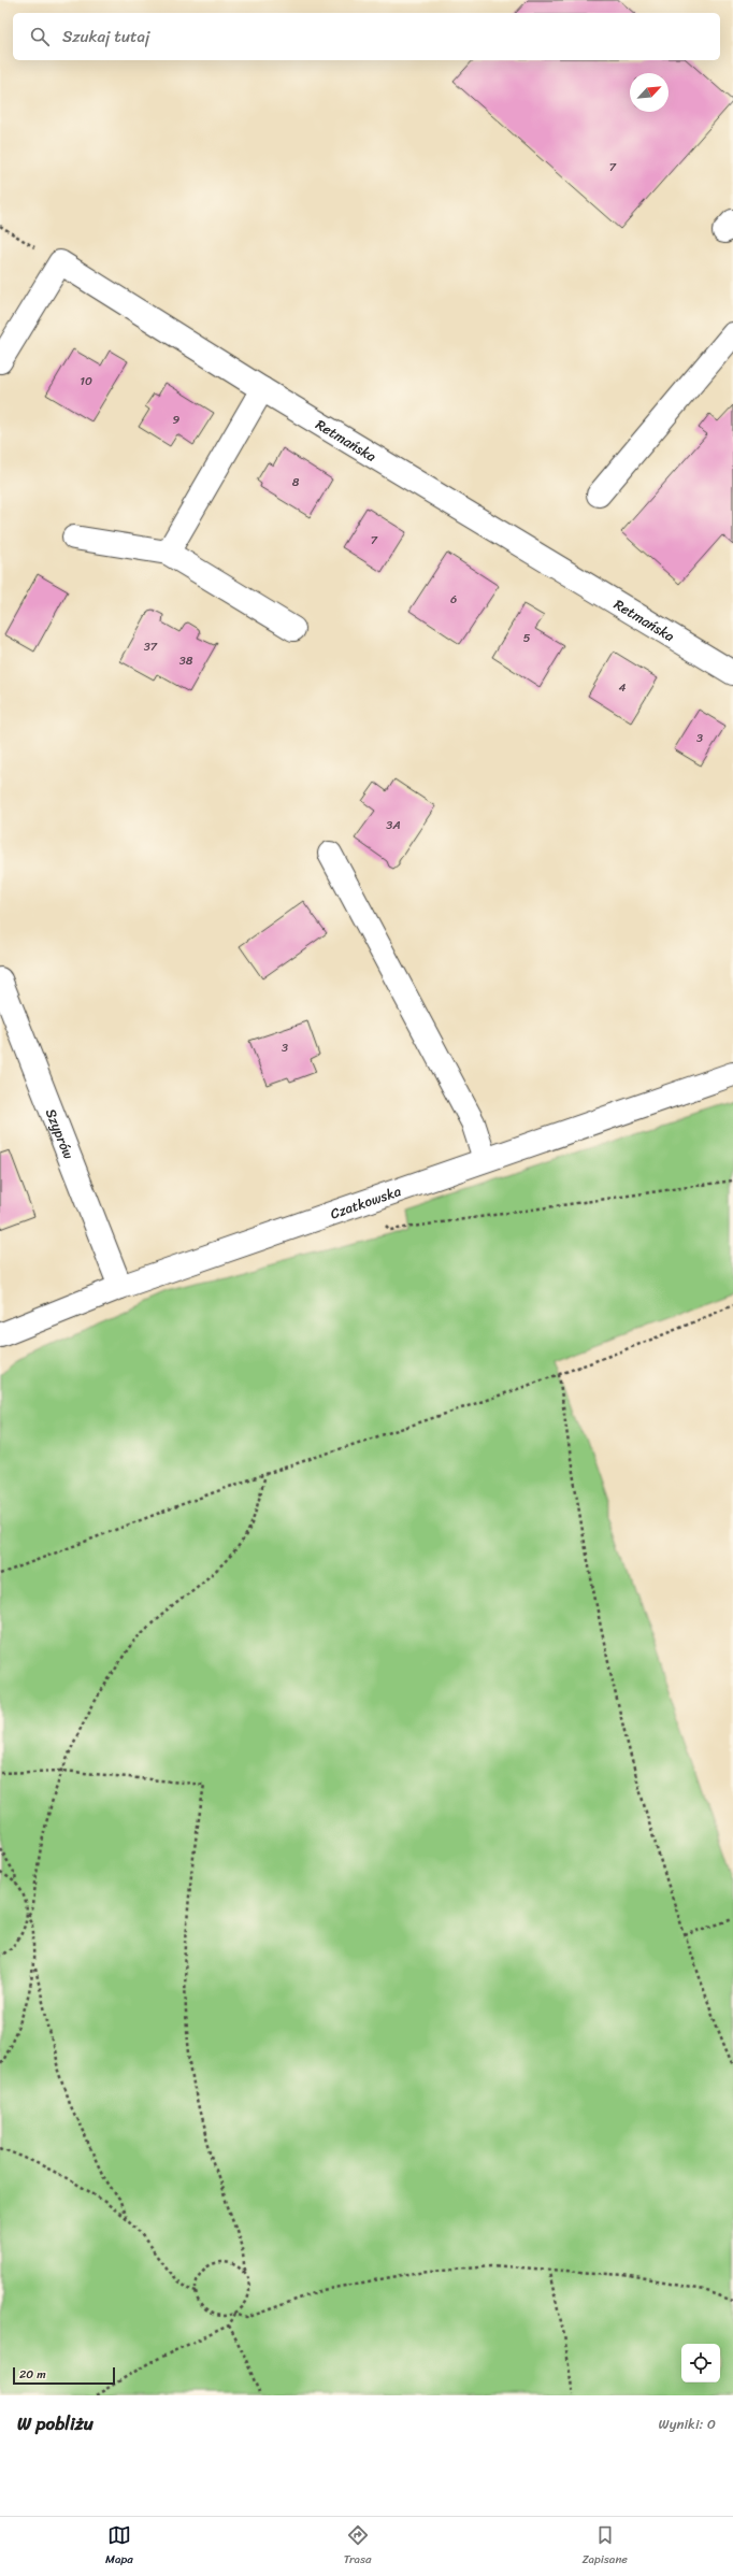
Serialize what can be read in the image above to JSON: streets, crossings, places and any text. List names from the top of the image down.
{
  "streets": {
    "street": ["Retmańska", "Szyprów", "Czatkowska"]
  },
  "crossings": [
    ["Szyprów", "Czatkowska"]
  ],
  "house_numbers": [
    "7",
    "10",
    "9",
    "8",
    "7",
    "6",
    "5",
    "37",
    "38",
    "4",
    "3",
    "3A",
    "3"
  ],
  "scale_bar": "20 m",
  "north": "top right",
  "page": {
    "search": "Szukaj tutaj",
    "scale": "20 m",
    "heading": ["W pobliżu", "Wyniki: 0"],
    "nav": ["Mapa", "Trasa", "Zapisane"]
  }
}
